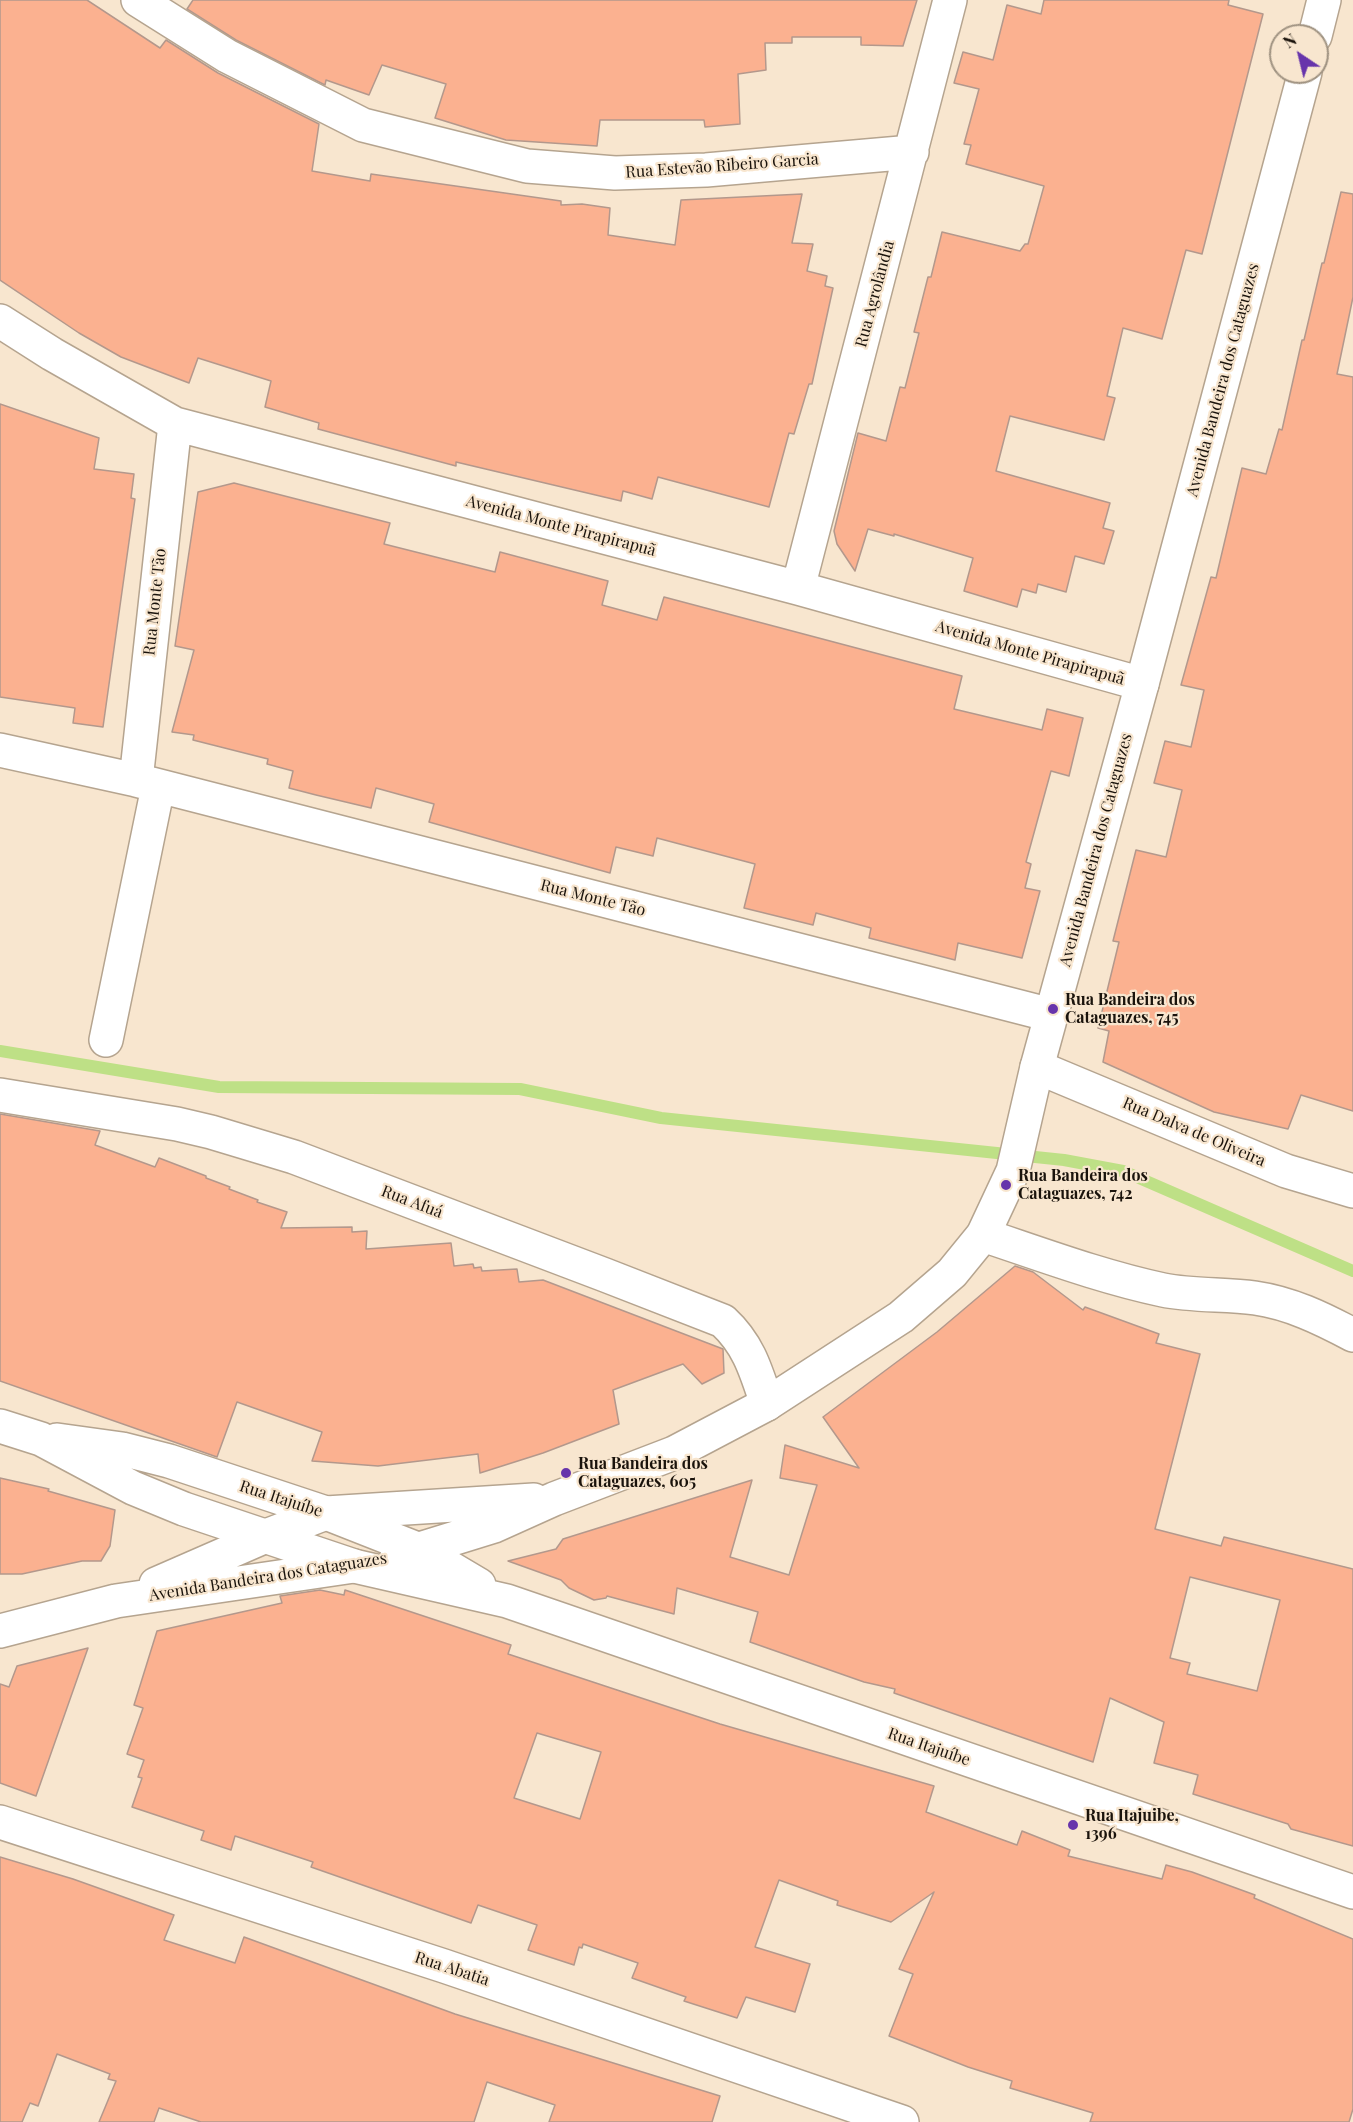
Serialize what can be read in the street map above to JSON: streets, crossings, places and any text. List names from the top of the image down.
{
  "streets": {
    "street": [
      "Rua Estevão Ribeiro Garcia",
      "Rua Agrolândia",
      "Avenida Bandeira dos Cataguazes",
      "Avenida Monte Pirapirapuã",
      "Rua Monte Tão",
      "Rua Dalva de Oliveira",
      "Rua Afuá",
      "Rua Itajuíbe",
      "Rua Abatia"
    ]
  },
  "crossings": [
    ["Rua Estevão Ribeiro Garcia", "Rua Agrolândia"],
    ["Rua Agrolândia", "Avenida Monte Pirapirapuã"],
    ["Avenida Bandeira dos Cataguazes", "Avenida Monte Pirapirapuã"],
    ["Avenida Bandeira dos Cataguazes", "Rua Monte Tão"],
    ["Avenida Bandeira dos Cataguazes", "Rua Dalva de Oliveira"],
    ["Avenida Bandeira dos Cataguazes", "Rua Afuá"],
    ["Avenida Bandeira dos Cataguazes", "Rua Itajuíbe"],
    ["Avenida Monte Pirapirapuã", "Rua Monte Tão"]
  ],
  "places": [
    "Rua Bandeira dos Cataguazes, 745",
    "Rua Bandeira dos Cataguazes, 742",
    "Rua Bandeira dos Cataguazes, 605",
    "Rua Itajuibe, 1396"
  ],
  "north": "top left"
}
